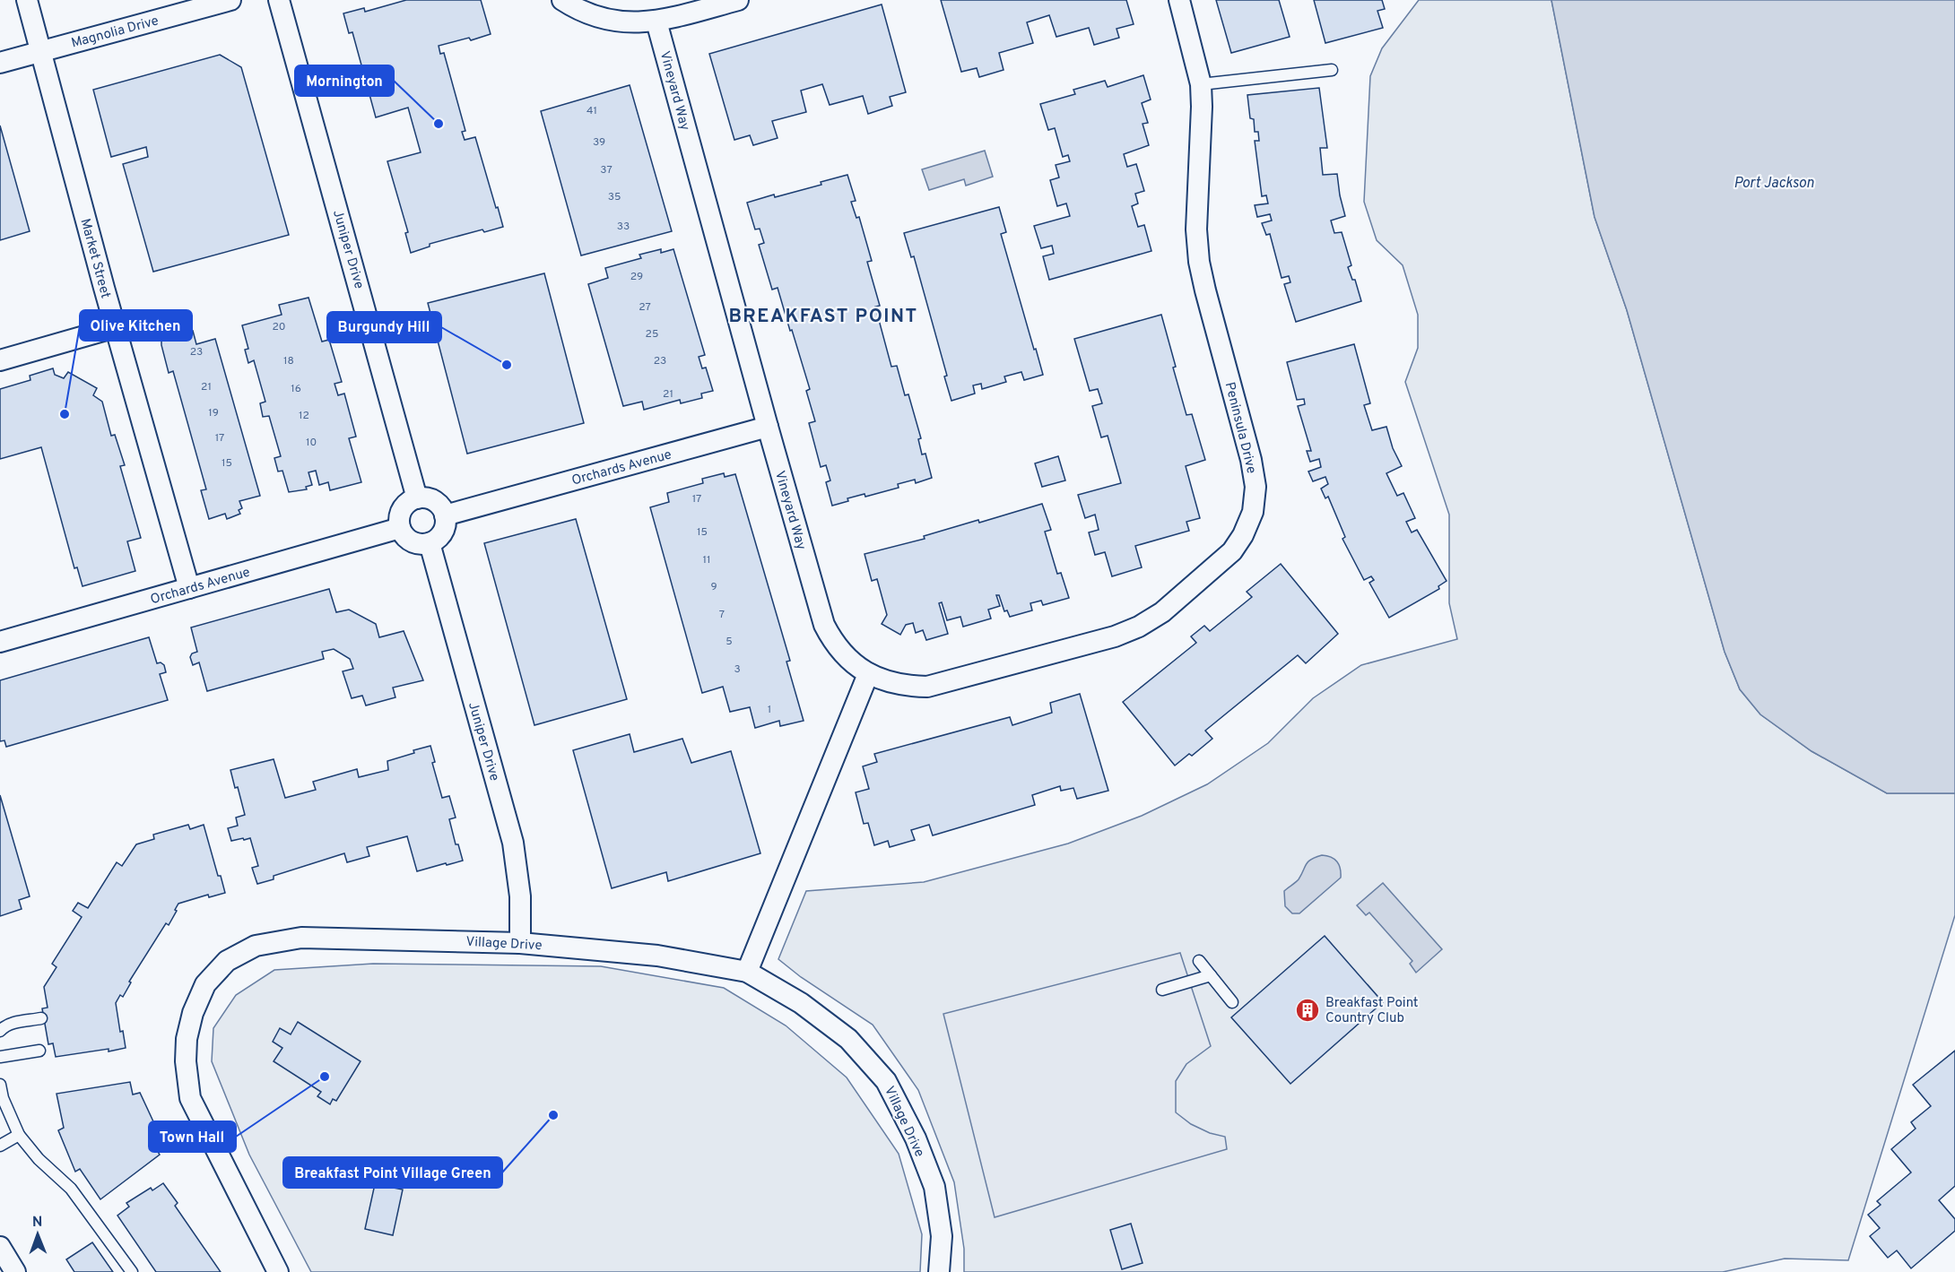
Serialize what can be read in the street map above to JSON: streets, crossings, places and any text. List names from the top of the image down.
{
  "streets": {
    "street": [
      "Magnolia Drive",
      "Vineyard Way",
      "Juniper Drive",
      "Market Street",
      "Peninsula Drive",
      "Orchards Avenue",
      "Village Drive"
    ]
  },
  "crossings": [
    ["Magnolia Drive", "Market Street"],
    ["Vineyard Way", "Peninsula Drive"],
    ["Vineyard Way", "Orchards Avenue"],
    ["Juniper Drive", "Orchards Avenue"],
    ["Juniper Drive", "Village Drive"],
    ["Market Street", "Orchards Avenue"]
  ],
  "districts": ["BREAKFAST POINT"],
  "water": ["Port Jackson"],
  "places": {
    "other": [
      "Mornington",
      "Burgundy Hill",
      "Olive Kitchen",
      "Town Hall",
      "Breakfast Point Village Green"
    ],
    "building": ["Breakfast Point Country Club"]
  },
  "house_numbers": [
    "41",
    "39",
    "37",
    "35",
    "33",
    "29",
    "27",
    "20",
    "25",
    "23",
    "18",
    "23",
    "21",
    "16",
    "21",
    "19",
    "12",
    "17",
    "10",
    "15",
    "17",
    "15",
    "11",
    "9",
    "7",
    "5",
    "3",
    "1"
  ],
  "north": "top"
}
